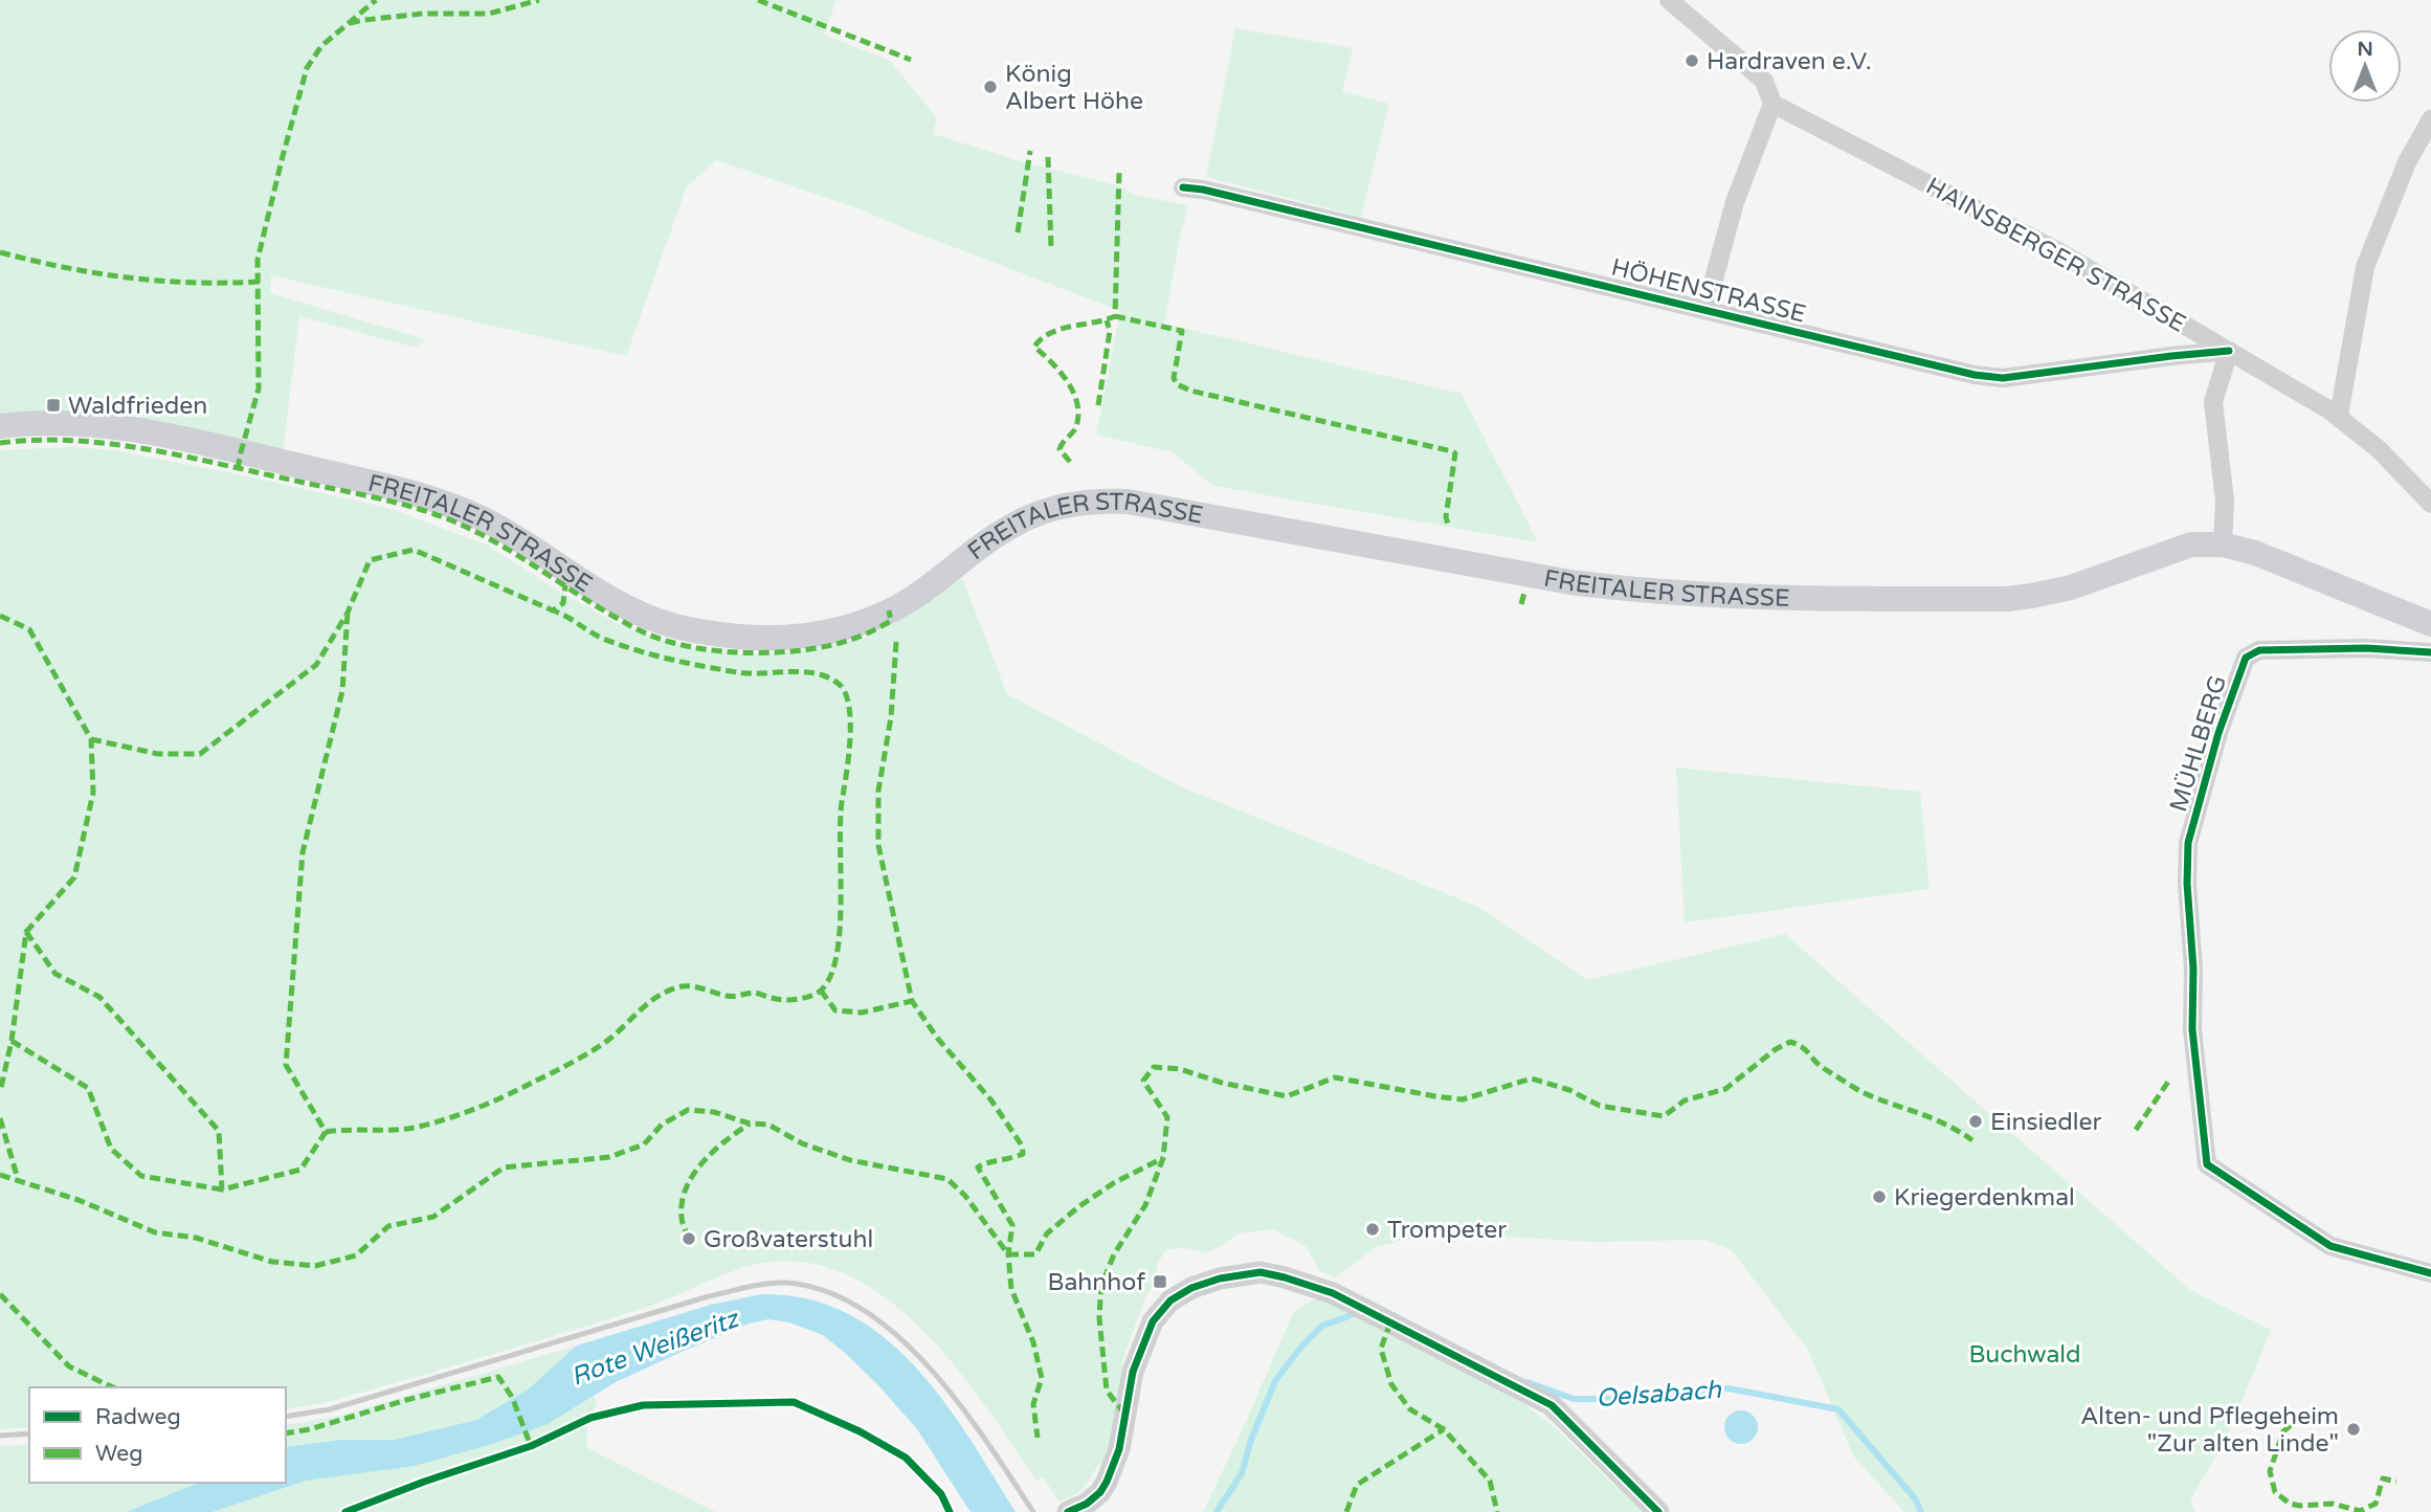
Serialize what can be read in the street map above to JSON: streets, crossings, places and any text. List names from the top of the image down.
{
  "streets": {
    "main road": ["FREITALER STRASSE"],
    "street": ["HAINSBERGER STRASSE", "HÖHENSTRASSE", "MÜHLBERG"]
  },
  "crossings": [
    ["HAINSBERGER STRASSE", "HÖHENSTRASSE"]
  ],
  "water": ["Rote Weißeritz", "Oelsabach"],
  "parks": ["Buchwald"],
  "places": {
    "other": [
      "Hardraven e.V.",
      "König Albert Höhe",
      "Einsiedler",
      "Kriegerdenkmal",
      "Trompeter",
      "Großvaterstuhl",
      "Alten- und Pflegeheim \"Zur alten Linde\""
    ],
    "transit": ["Waldfrieden", "Bahnhof"]
  },
  "legend": ["Radweg", "Weg"],
  "north": "top"
}
